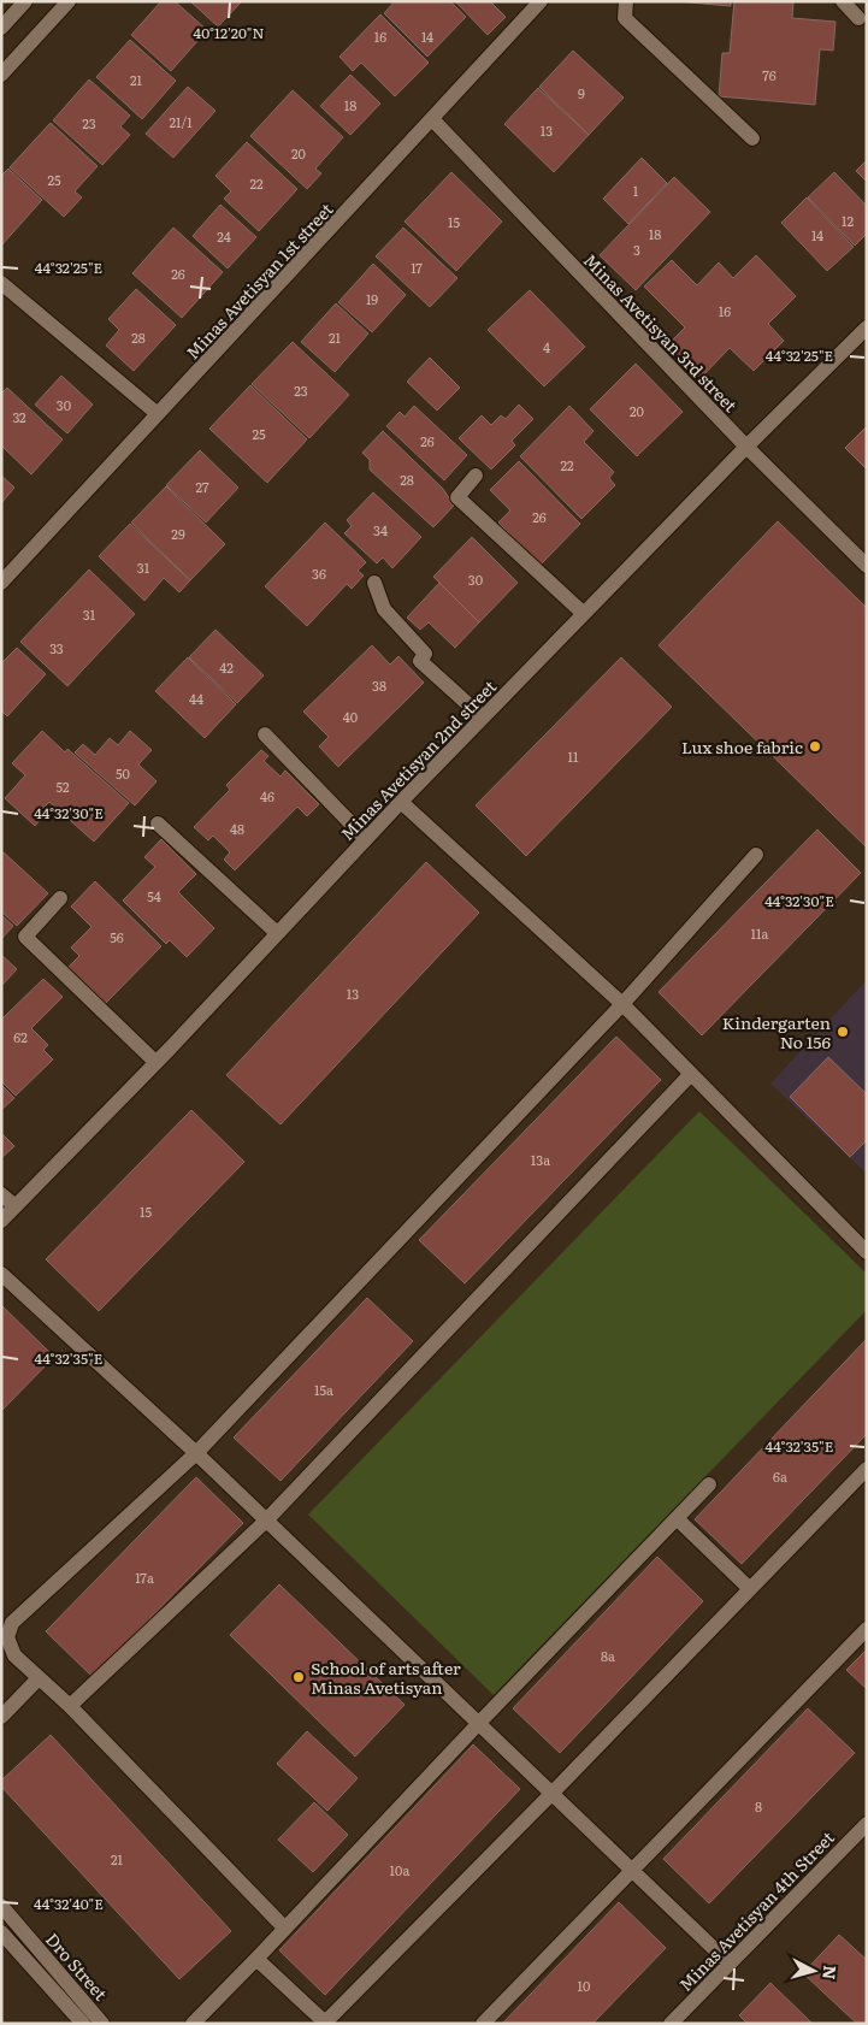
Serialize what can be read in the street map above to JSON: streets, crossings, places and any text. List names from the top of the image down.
{
  "streets": {
    "street": [
      "Minas Avetisyan 1st street",
      "Minas Avetisyan 3rd street",
      "Minas Avetisyan 2nd street",
      "Minas Avetisyan 4th Street",
      "Dro Street"
    ]
  },
  "crossings": [
    ["Minas Avetisyan 1st street", "Minas Avetisyan 3rd street"],
    ["Minas Avetisyan 3rd street", "Minas Avetisyan 2nd street"]
  ],
  "places": ["Lux shoe fabric", "Kindergarten No 156", "School of arts after Minas Avetisyan"],
  "house_numbers": [
    "16",
    "14",
    "76",
    "21",
    "9",
    "18",
    "21/1",
    "23",
    "13",
    "20",
    "25",
    "22",
    "1",
    "12",
    "15",
    "18",
    "14",
    "24",
    "3",
    "17",
    "26",
    "19",
    "16",
    "28",
    "21",
    "4",
    "23",
    "30",
    "20",
    "32",
    "25",
    "26",
    "22",
    "28",
    "27",
    "26",
    "34",
    "29",
    "31",
    "36",
    "30",
    "31",
    "33",
    "42",
    "38",
    "44",
    "40",
    "11",
    "50",
    "52",
    "46",
    "48",
    "54",
    "11a",
    "56",
    "13",
    "62",
    "13a",
    "15",
    "15a",
    "6a",
    "17a",
    "8a",
    "8",
    "21",
    "10a",
    "10"
  ],
  "north": "right",
  "coordinates": [
    "40°12'20\"N",
    "44°32'25\"E",
    "44°32'30\"E",
    "44°32'35\"E",
    "44°32'40\"E"
  ]
}
